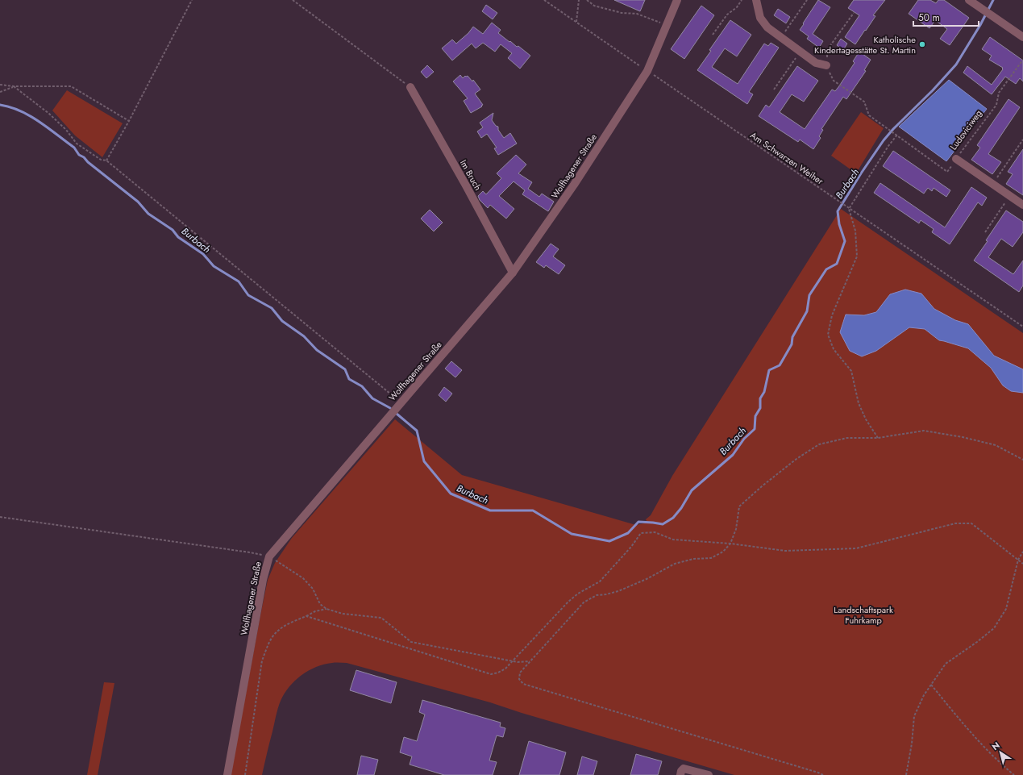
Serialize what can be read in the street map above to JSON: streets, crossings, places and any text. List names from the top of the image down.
{
  "streets": {
    "street": ["Ludoviciweg", "Wolfhagener Straße", "Im Bruch"],
    "path": ["Am Schwarzen Weiher"]
  },
  "crossings": [
    ["Am Schwarzen Weiher", "Wolfhagener Straße"],
    ["Wolfhagener Straße", "Im Bruch"]
  ],
  "water": ["Burbach"],
  "parks": ["Landschaftspark Fuhrkamp"],
  "places": ["Katholische Kindertagesstätte St. Martin"],
  "scale_bar": "50 m",
  "north": "top left"
}
